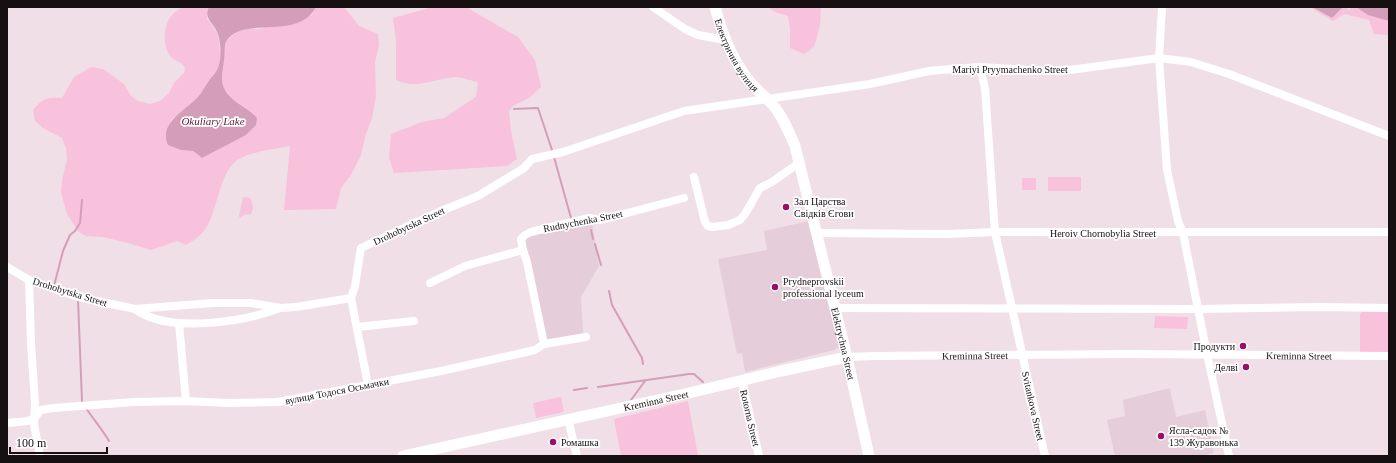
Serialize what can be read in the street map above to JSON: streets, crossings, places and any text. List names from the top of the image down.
{
  "streets": {
    "street": [
      "Електрична вулиця",
      "Mariyi Pryymachenko Street",
      "Rudnychenka Street",
      "Drohobytska Street",
      "Heroiv Chornobylia Street",
      "Elektrychna Street",
      "Kreminna Street",
      "вулиця Тодося Осьмачки",
      "Svitankova Street",
      "Rotorna Street"
    ]
  },
  "crossings": [
    ["Електрична вулиця", "Mariyi Pryymachenko Street"],
    ["Електрична вулиця", "Drohobytska Street"],
    ["Електрична вулиця", "Elektrychna Street"],
    ["Mariyi Pryymachenko Street", "Drohobytska Street"],
    ["Mariyi Pryymachenko Street", "Elektrychna Street"],
    ["Mariyi Pryymachenko Street", "Svitankova Street"],
    ["Drohobytska Street", "Elektrychna Street"],
    ["Heroiv Chornobylia Street", "Elektrychna Street"],
    ["Heroiv Chornobylia Street", "Svitankova Street"],
    ["Elektrychna Street", "Kreminna Street"],
    ["Kreminna Street", "Svitankova Street"],
    ["Kreminna Street", "Rotorna Street"]
  ],
  "water": ["Okuliary Lake"],
  "places": [
    "Зал Царства Свідків Єгови",
    "Prydneprovskii professional lyceum",
    "Продукти",
    "Делві",
    "Ясла-садок № 139 Журавонька",
    "Ромашка"
  ],
  "scale_bar": "100 m"
}
